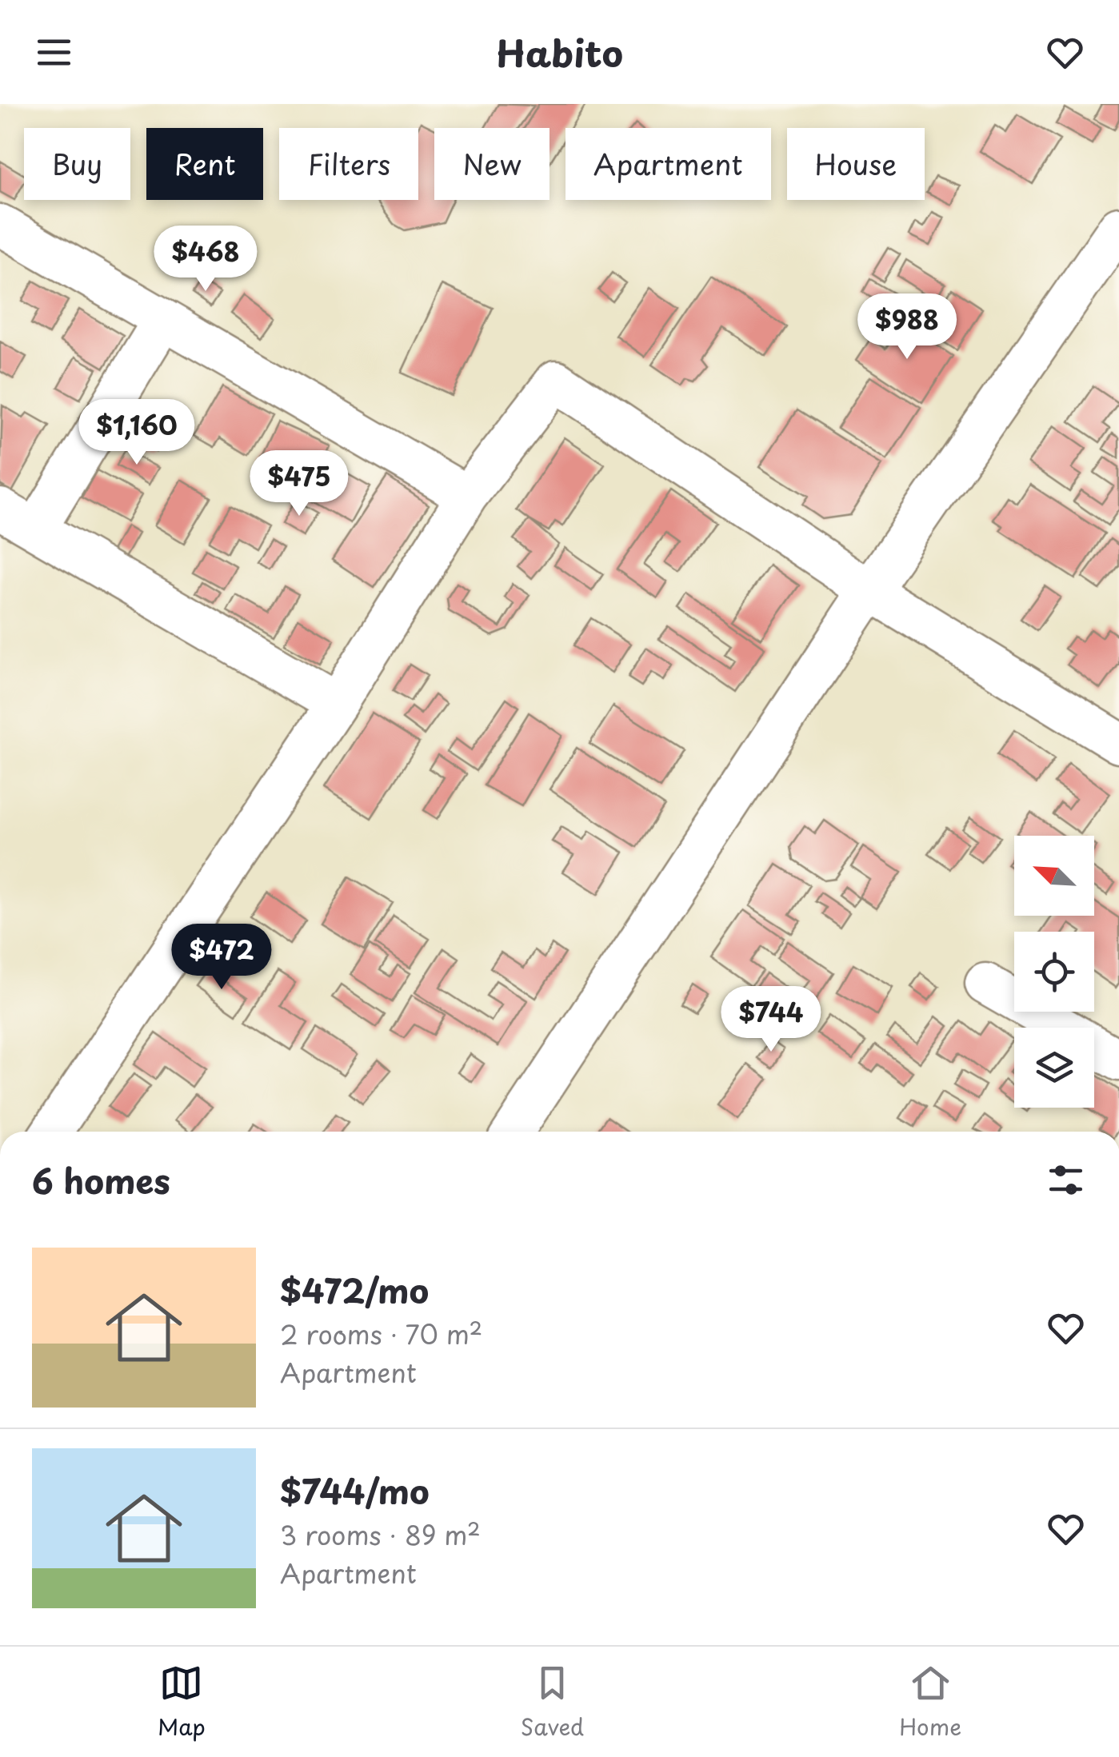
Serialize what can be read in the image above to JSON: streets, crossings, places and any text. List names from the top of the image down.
{
  "north": "top left",
  "page": {
    "header": "Habito",
    "chip": [
      "Buy",
      "Rent",
      "Filters",
      "New",
      "Apartment",
      "House"
    ],
    "price": [
      "$468",
      "$988",
      "$1,160",
      "$475",
      "$472",
      "$744"
    ],
    "heading": "6 homes",
    "list": [
      {
        "name": "$472/mo",
        "note": "2 rooms · 70 m² · Apartment"
      },
      {
        "name": "$744/mo",
        "note": "3 rooms · 89 m² · Apartment"
      }
    ],
    "tabs": ["Map", "Saved", "Home"]
  }
}
